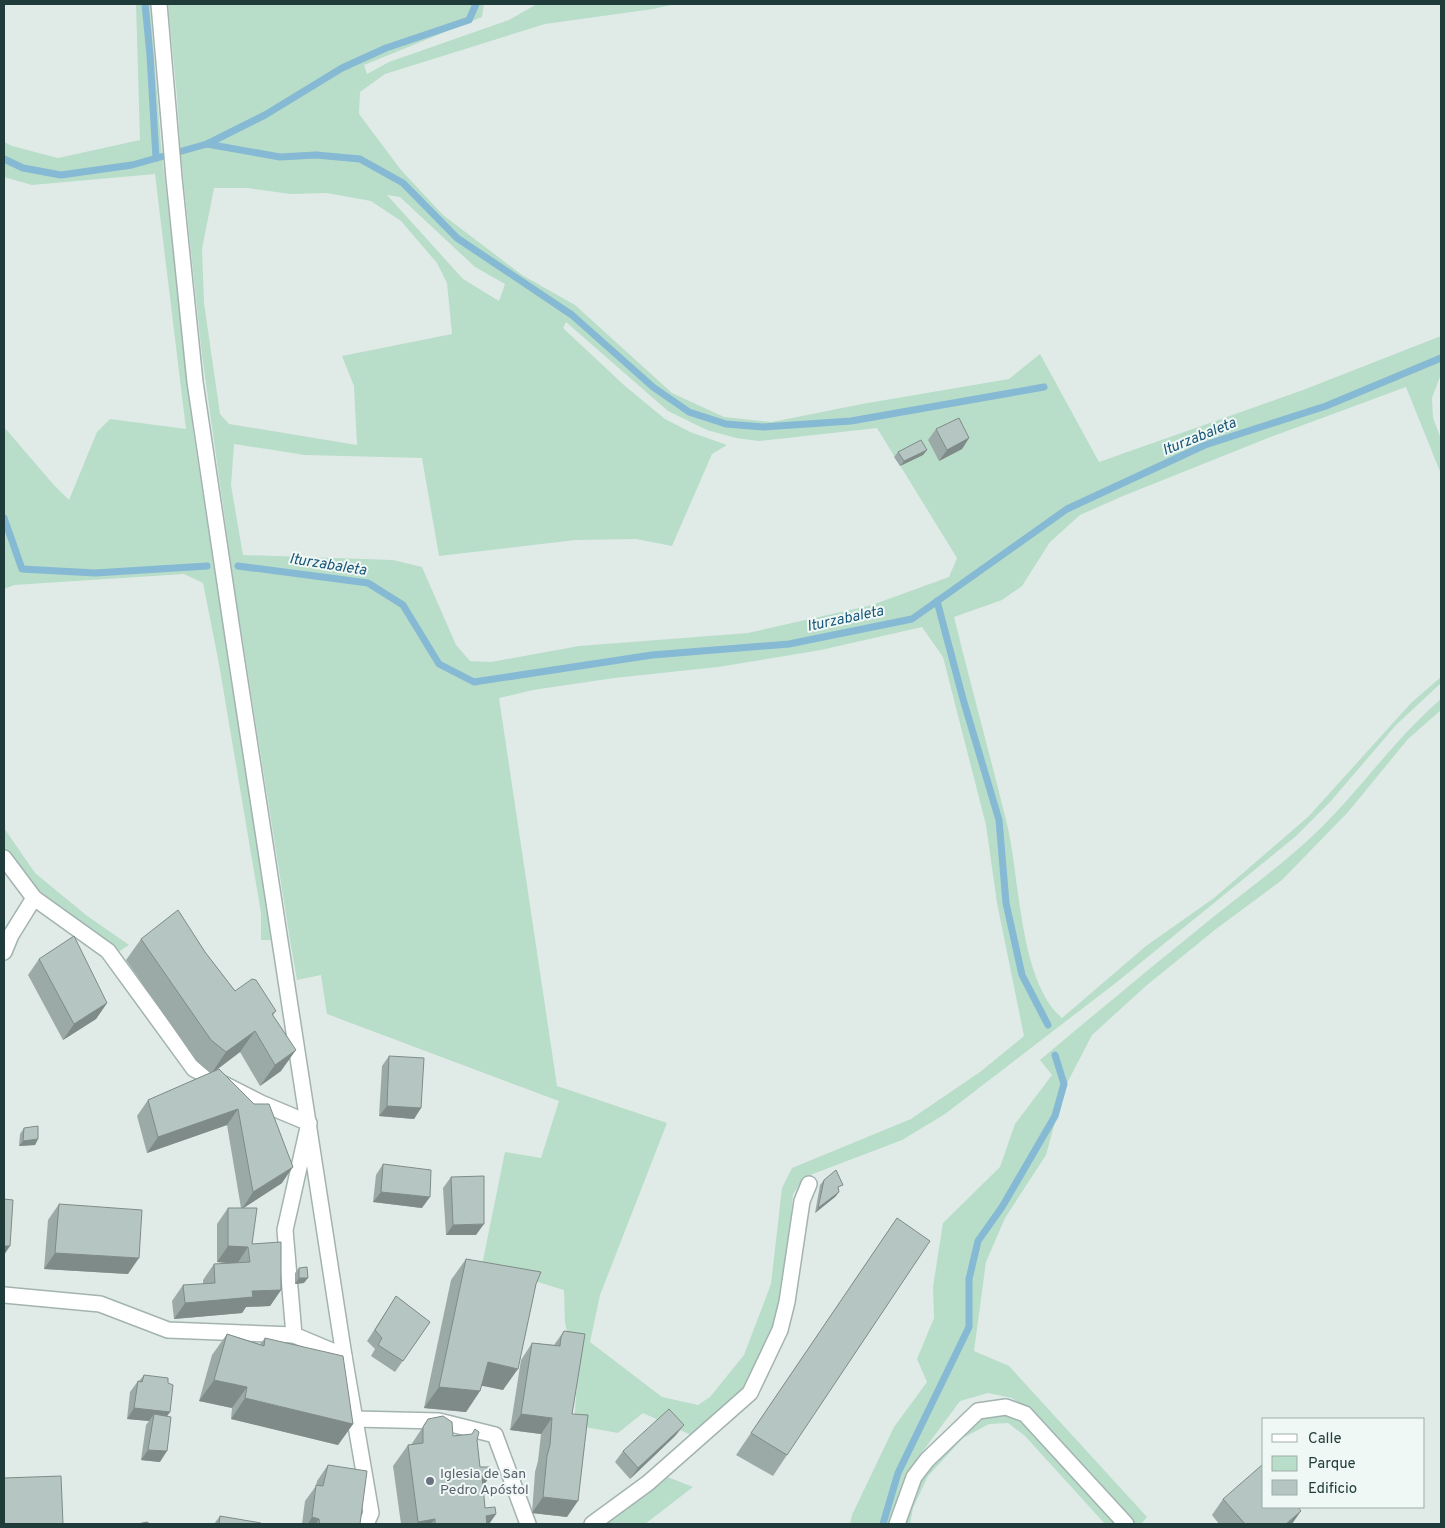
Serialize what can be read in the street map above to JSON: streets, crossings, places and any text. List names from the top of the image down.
{
  "water": ["Iturzabaleta"],
  "places": ["Iglesia de San Pedro Apóstol"],
  "legend": ["Calle", "Parque", "Edificio"]
}
